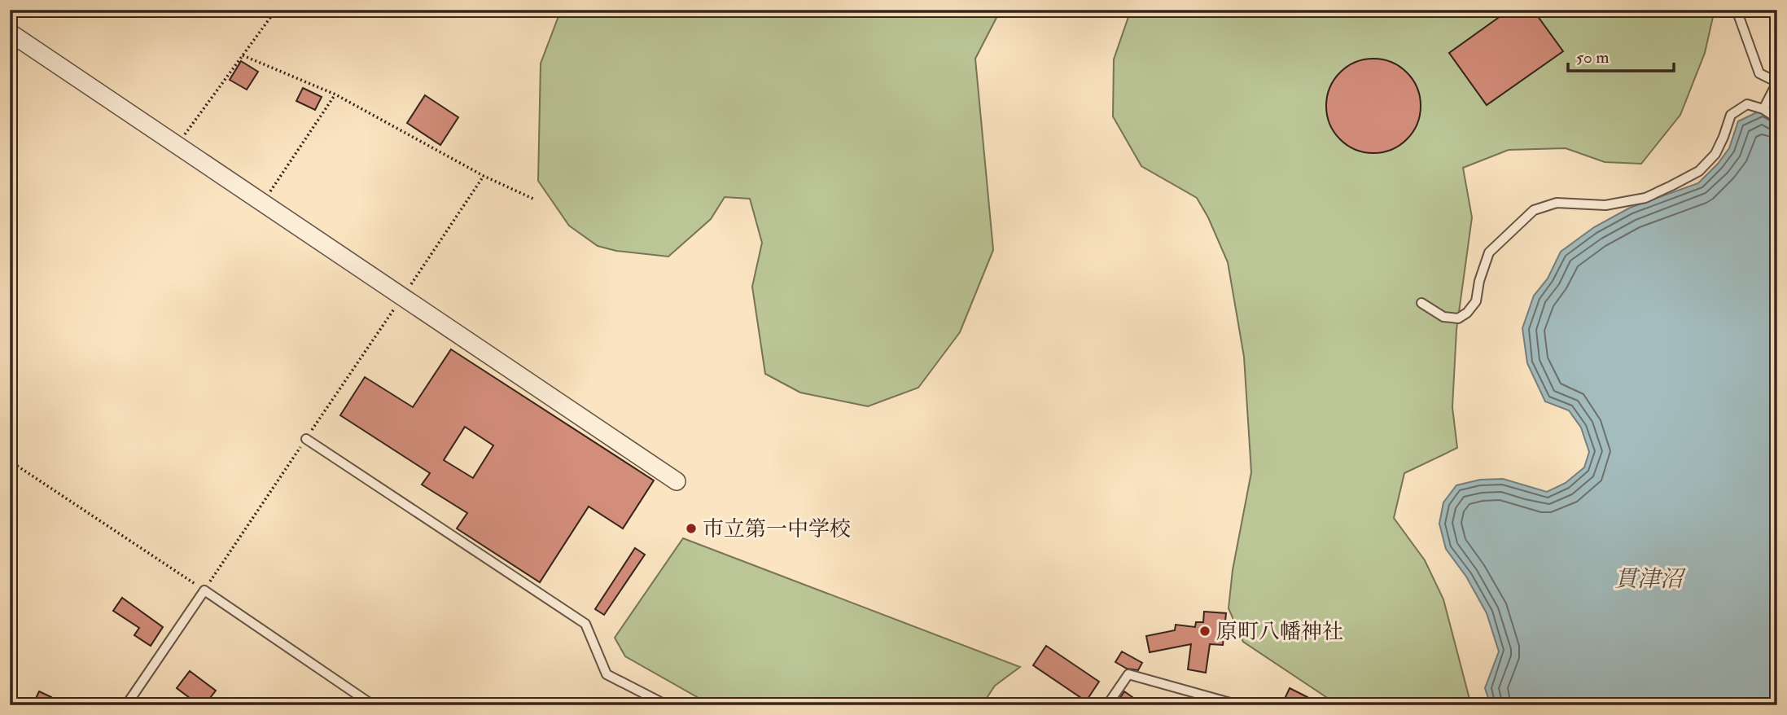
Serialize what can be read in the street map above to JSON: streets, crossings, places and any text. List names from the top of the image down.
{
  "water": ["貫津沼"],
  "places": ["市立第一中学校", "原町八幡神社"],
  "scale_bar": "50 m"
}
